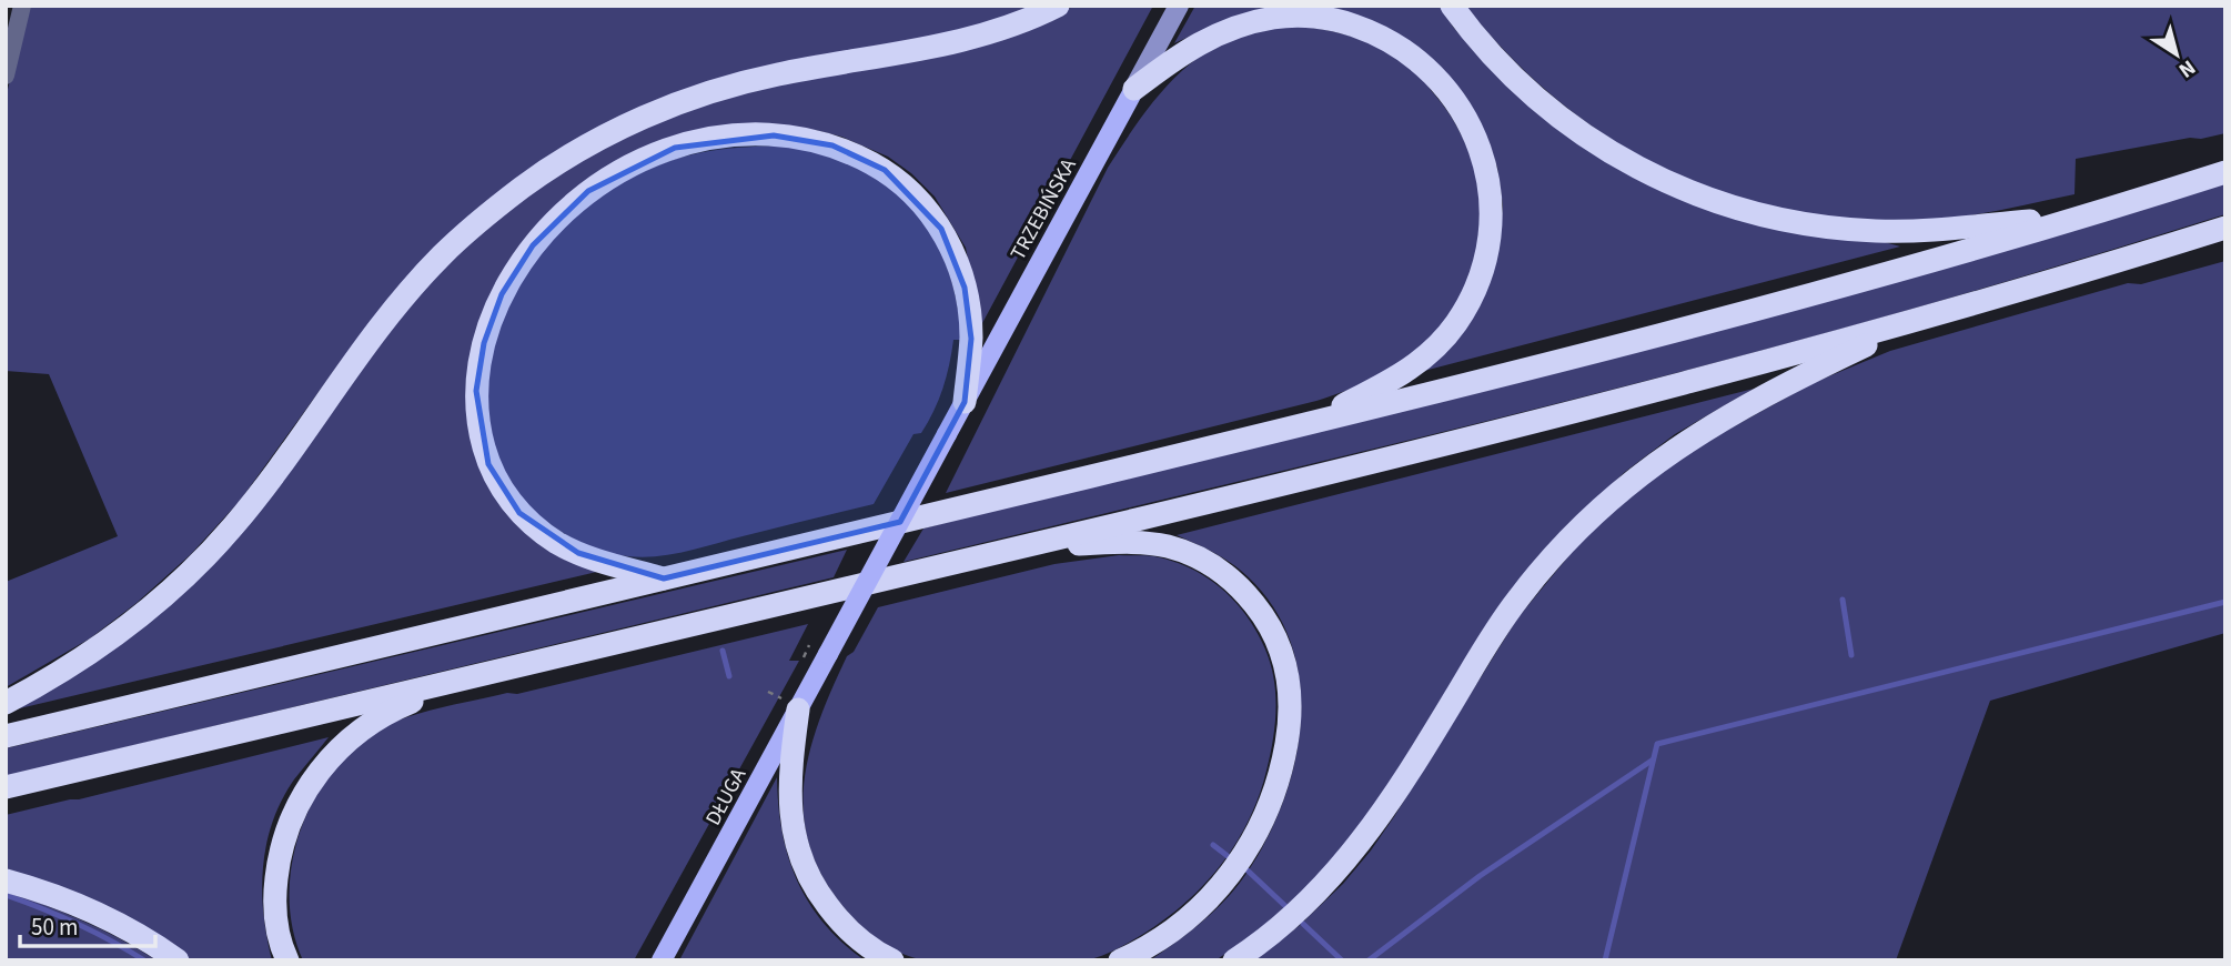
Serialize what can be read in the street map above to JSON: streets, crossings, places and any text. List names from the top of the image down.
{
  "streets": {
    "main road": ["TRZEBIŃSKA", "DŁUGA"]
  },
  "crossings": [
    ["TRZEBIŃSKA", "DŁUGA"]
  ],
  "scale_bar": "50 m",
  "north": "bottom right"
}
